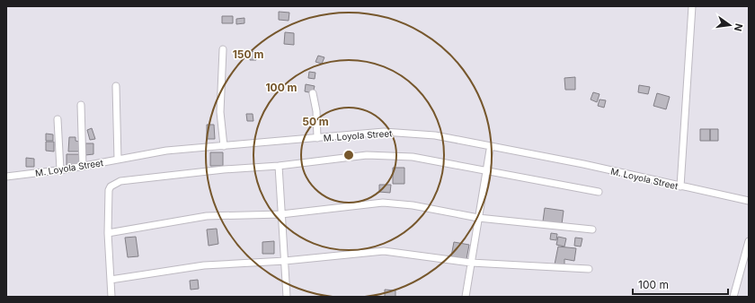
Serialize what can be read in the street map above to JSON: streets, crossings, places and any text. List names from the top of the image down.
{
  "streets": {
    "street": ["M. Loyola Street"]
  },
  "scale_bar": "100 m",
  "north": "right",
  "rings": ["150 m", "100 m", "50 m"]
}
